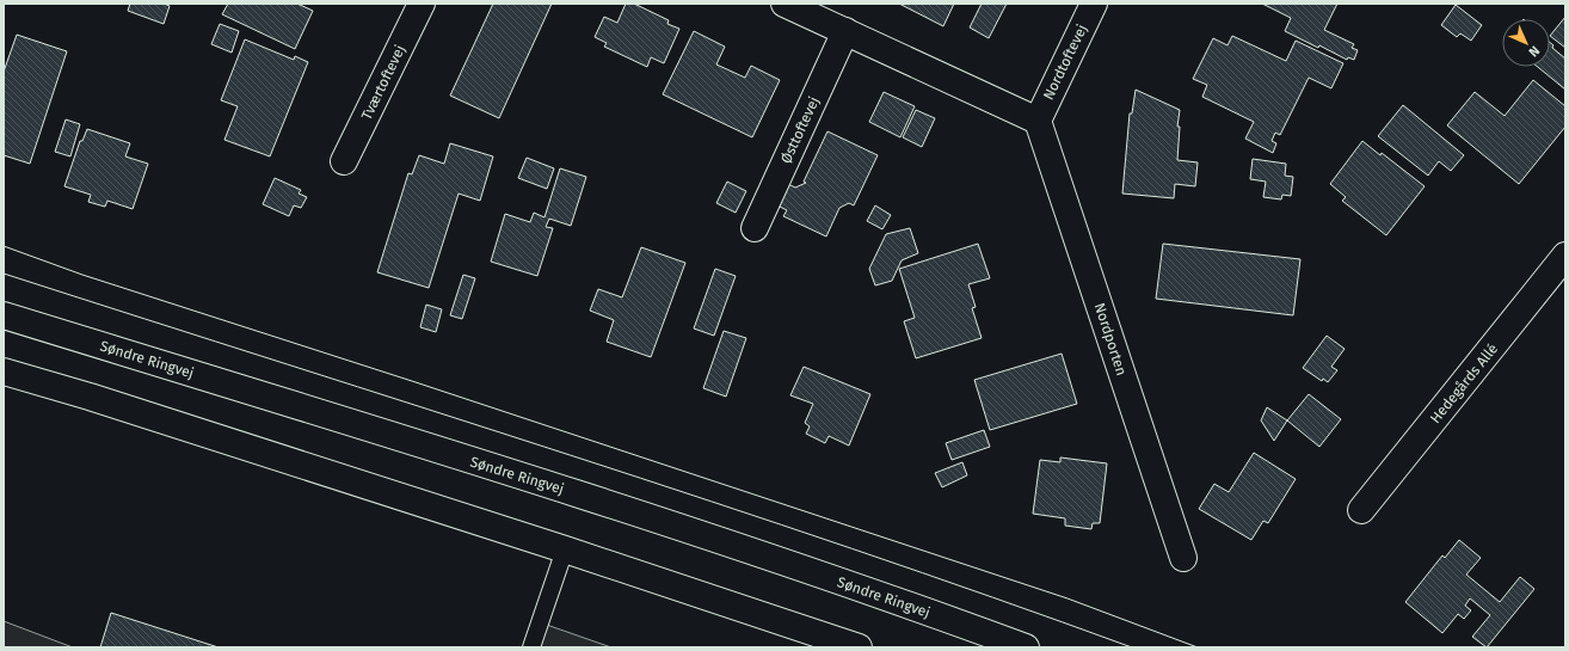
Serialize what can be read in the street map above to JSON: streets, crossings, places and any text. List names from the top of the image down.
{
  "streets": {
    "main road": [
      "Nordtoftevej",
      "Tværtoftevej",
      "Østtoftevej",
      "Nordporten",
      "Søndre Ringvej",
      "Hedegårds Allé"
    ]
  },
  "crossings": [
    ["Nordtoftevej", "Nordporten"]
  ],
  "north": "bottom right"
}
